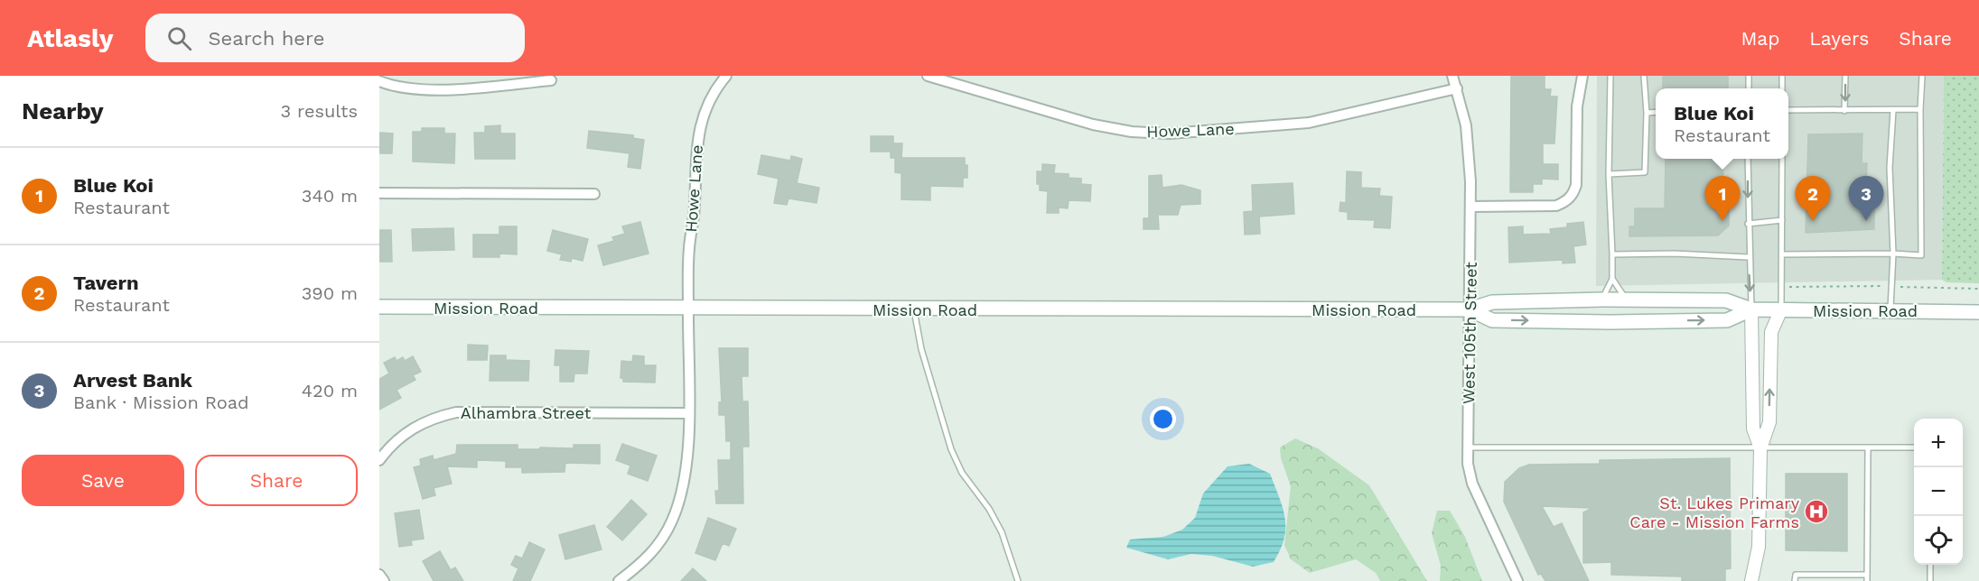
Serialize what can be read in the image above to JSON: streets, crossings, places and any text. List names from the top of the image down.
{
  "streets": {
    "main road": ["Mission Road"],
    "street": ["Howe Lane", "West 105th Street", "Alhambra Street"]
  },
  "crossings": [
    ["Howe Lane", "Mission Road"],
    ["Howe Lane", "West 105th Street"],
    ["Howe Lane", "Alhambra Street"],
    ["Mission Road", "West 105th Street"]
  ],
  "places": {
    "hospital": ["St. Lukes Primary Care - Mission Farms"]
  },
  "page": {
    "header": "Atlasly",
    "search": "Search here",
    "nav": ["Map", "Layers", "Share"],
    "heading": ["Nearby", "3 results"],
    "popup": ["Blue Koi", "Restaurant"],
    "list": [
      {
        "mark": "1",
        "name": "Blue Koi",
        "note": "Restaurant",
        "value": "340 m"
      },
      {
        "mark": "2",
        "name": "Tavern",
        "note": "Restaurant",
        "value": "390 m"
      },
      {
        "mark": "3",
        "name": "Arvest Bank",
        "note": "Bank · Mission Road",
        "value": "420 m"
      }
    ],
    "pins": ["1", "2", "3"],
    "map_buttons": ["+", "−"],
    "buttons": ["Save", "Share"]
  }
}
